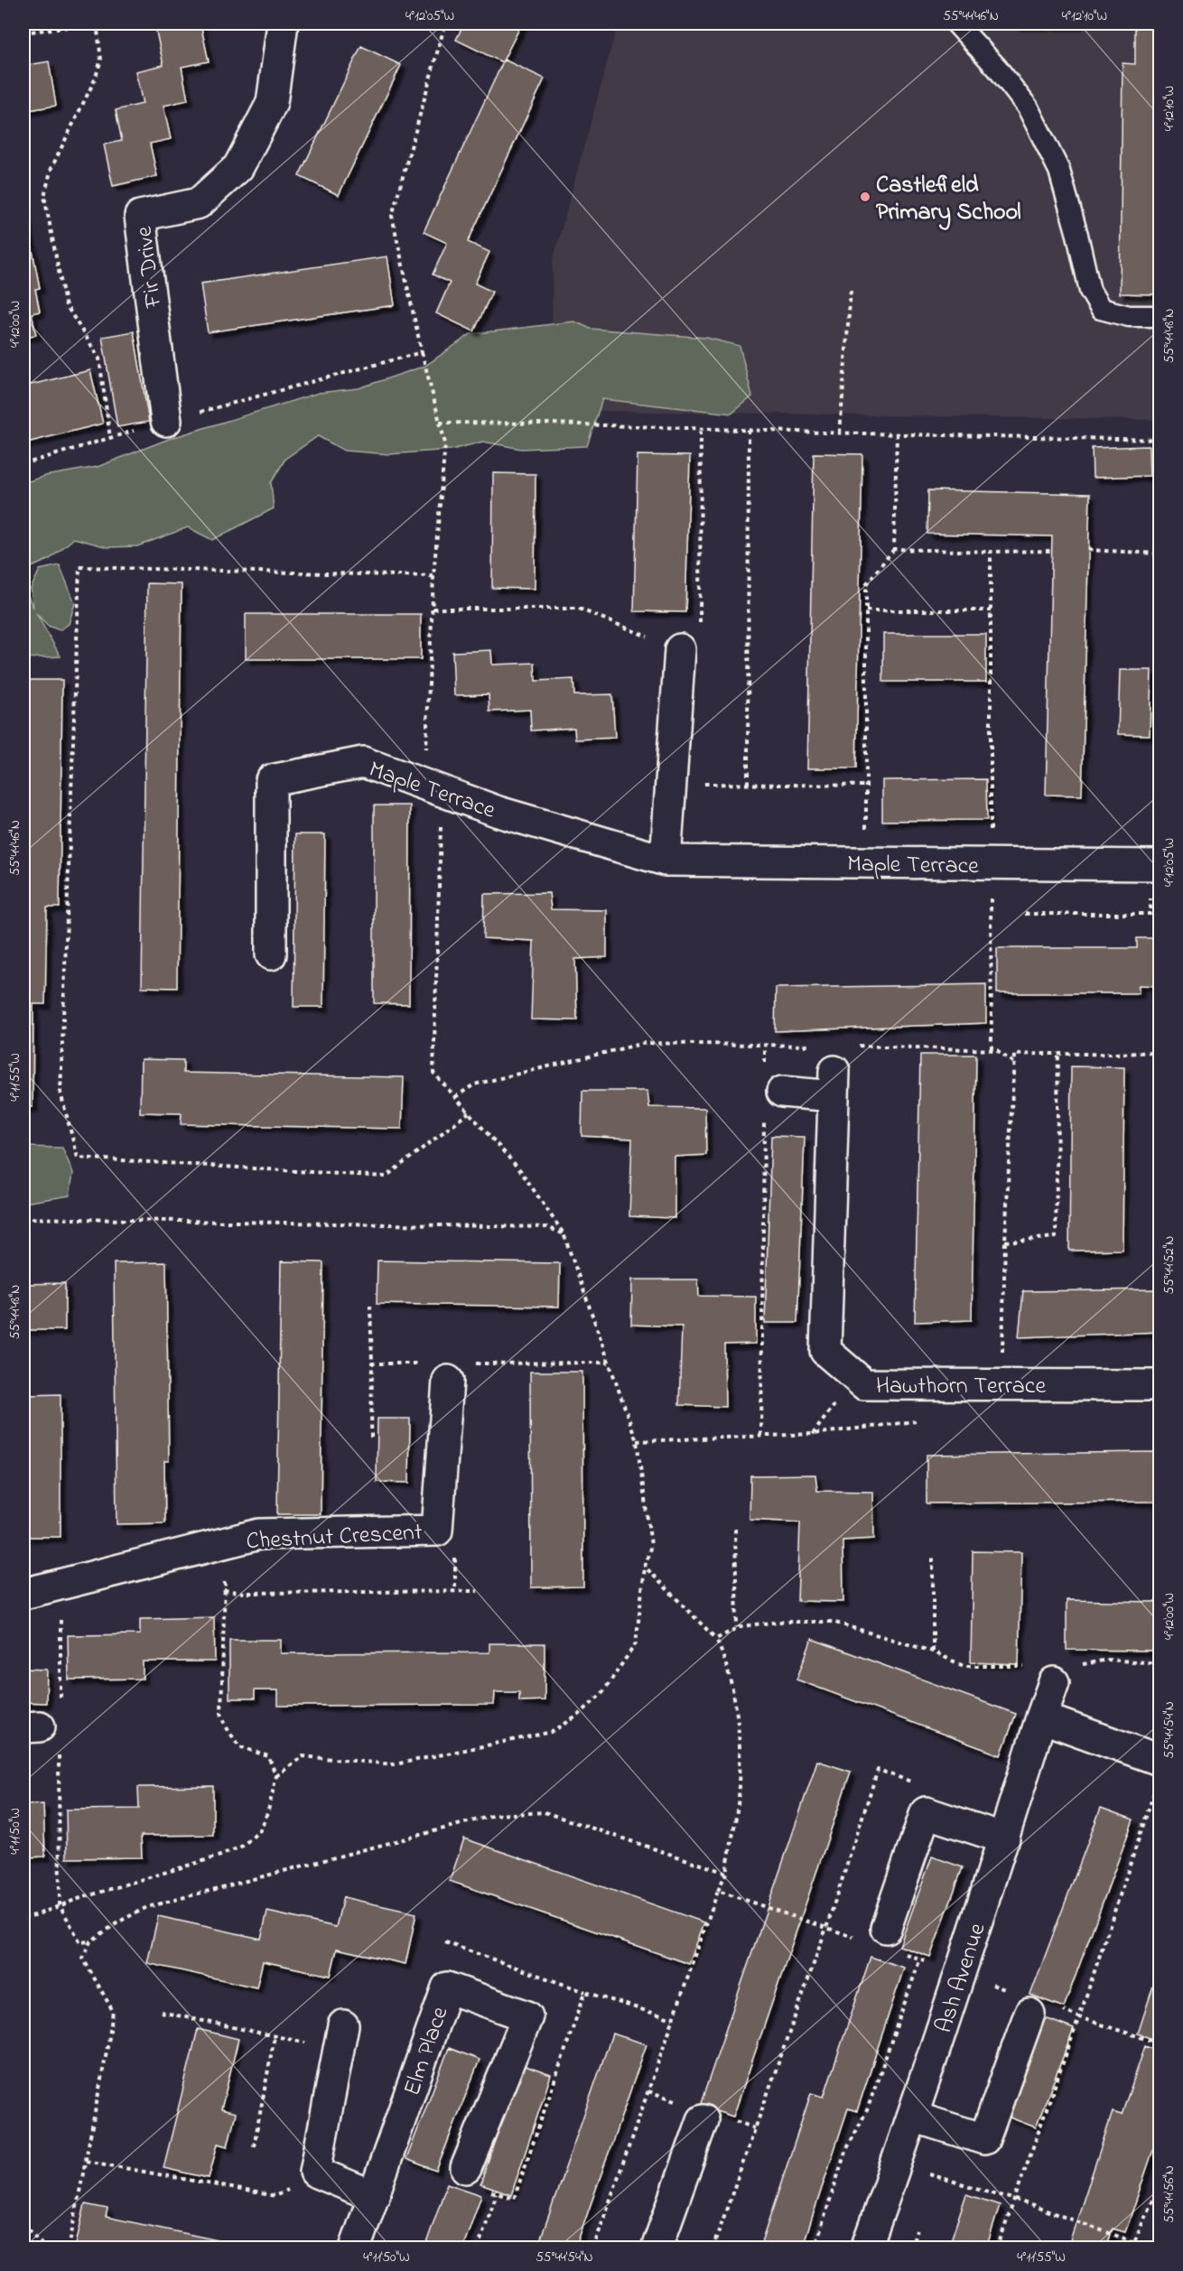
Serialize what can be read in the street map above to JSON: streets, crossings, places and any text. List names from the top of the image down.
{
  "streets": {
    "street": [
      "Fir Drive",
      "Maple Terrace",
      "Hawthorn Terrace",
      "Chestnut Crescent",
      "Ash Avenue",
      "Elm Place"
    ]
  },
  "places": ["Castlefield Primary School"],
  "coordinates": [
    "4°12'05\"W",
    "55°44'46\"N",
    "4°12'10\"W",
    "4°12'00\"W",
    "55°44'48\"N",
    "4°11'55\"W",
    "55°44'52\"N",
    "55°44'54\"N",
    "4°11'50\"W",
    "55°44'56\"N"
  ]
}
